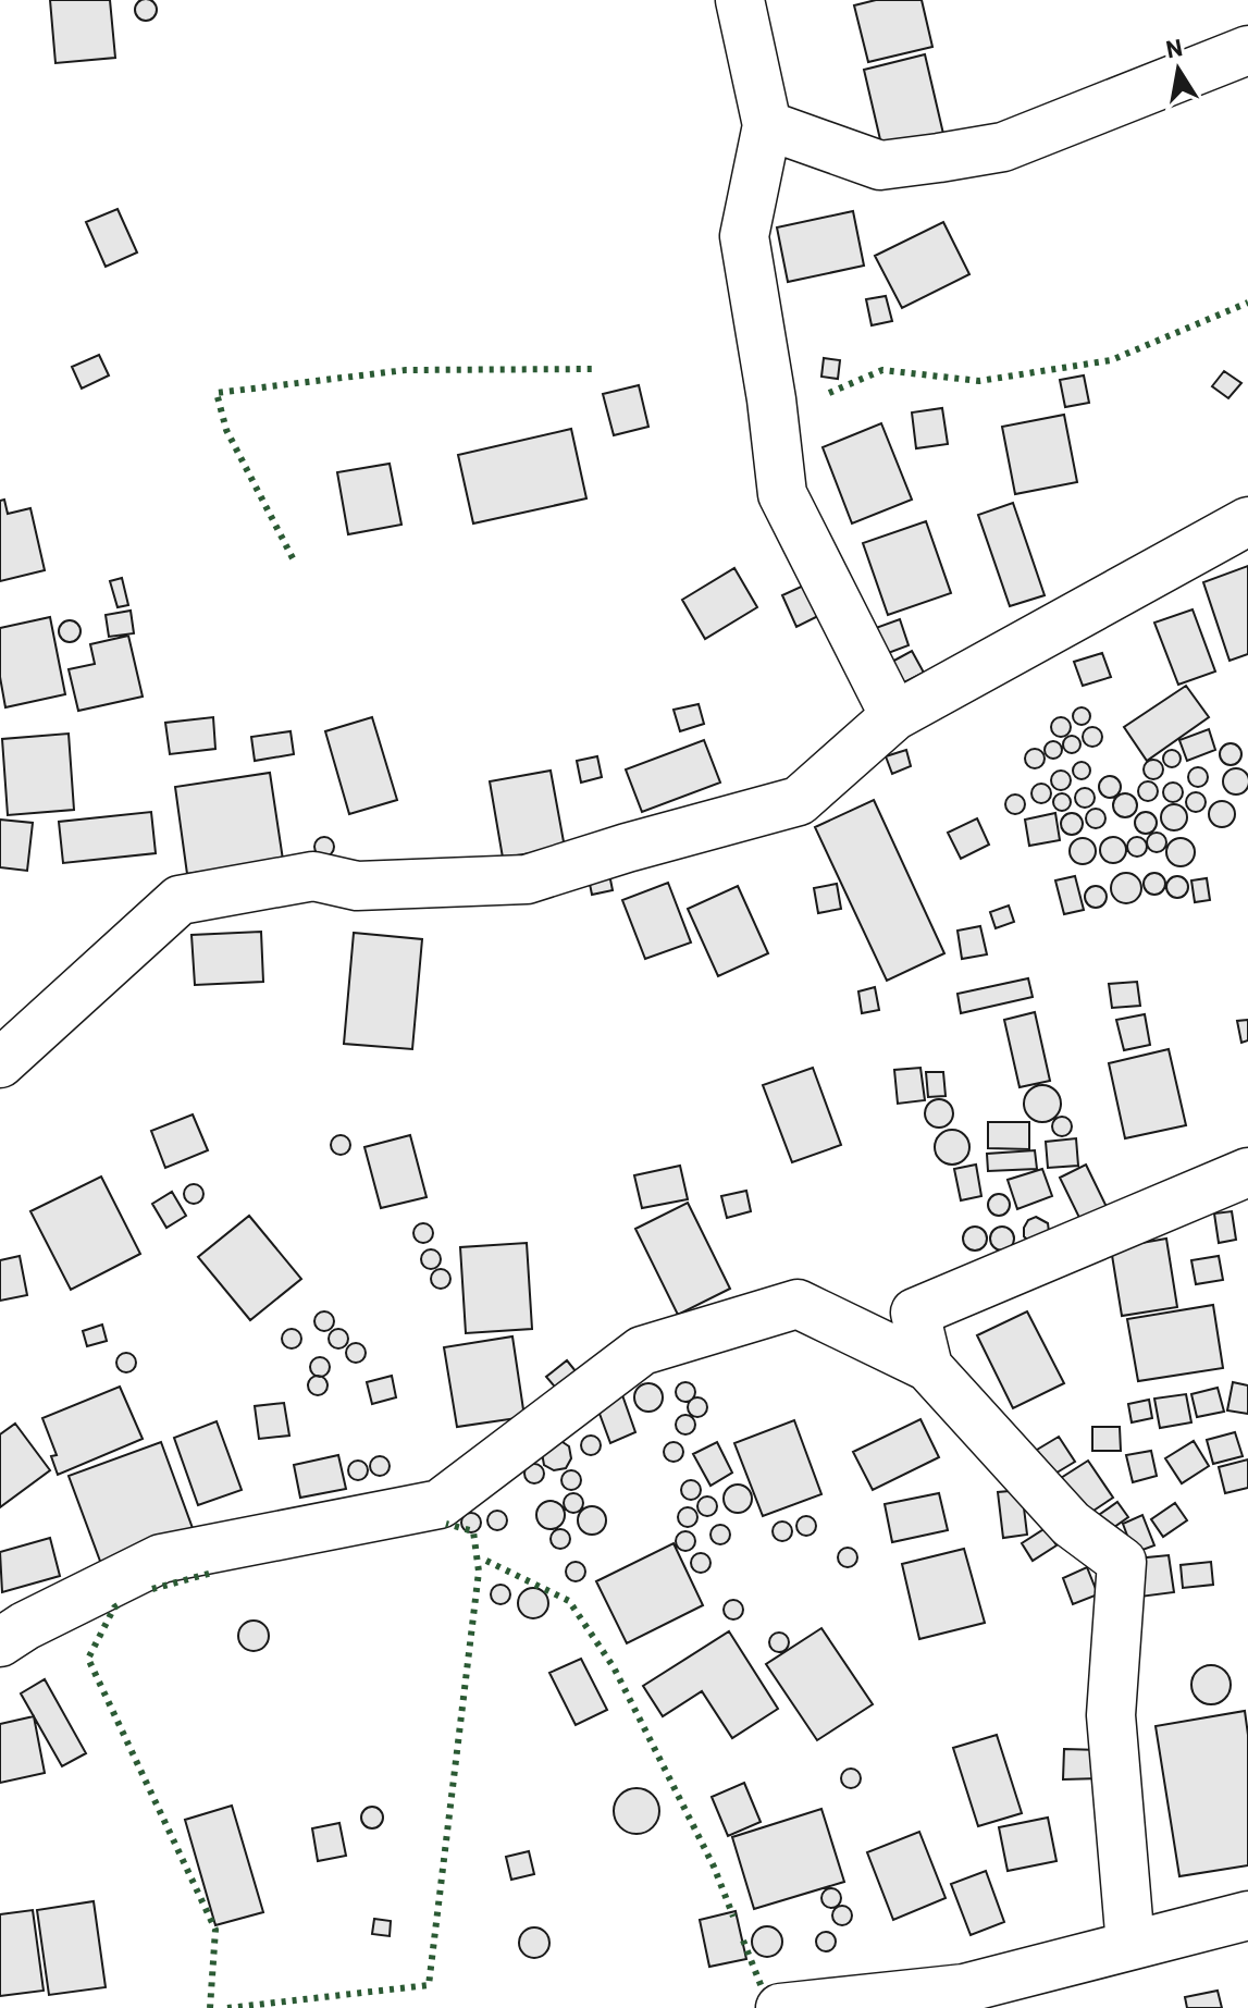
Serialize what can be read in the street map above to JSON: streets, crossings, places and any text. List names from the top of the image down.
{
  "north": "top"
}
